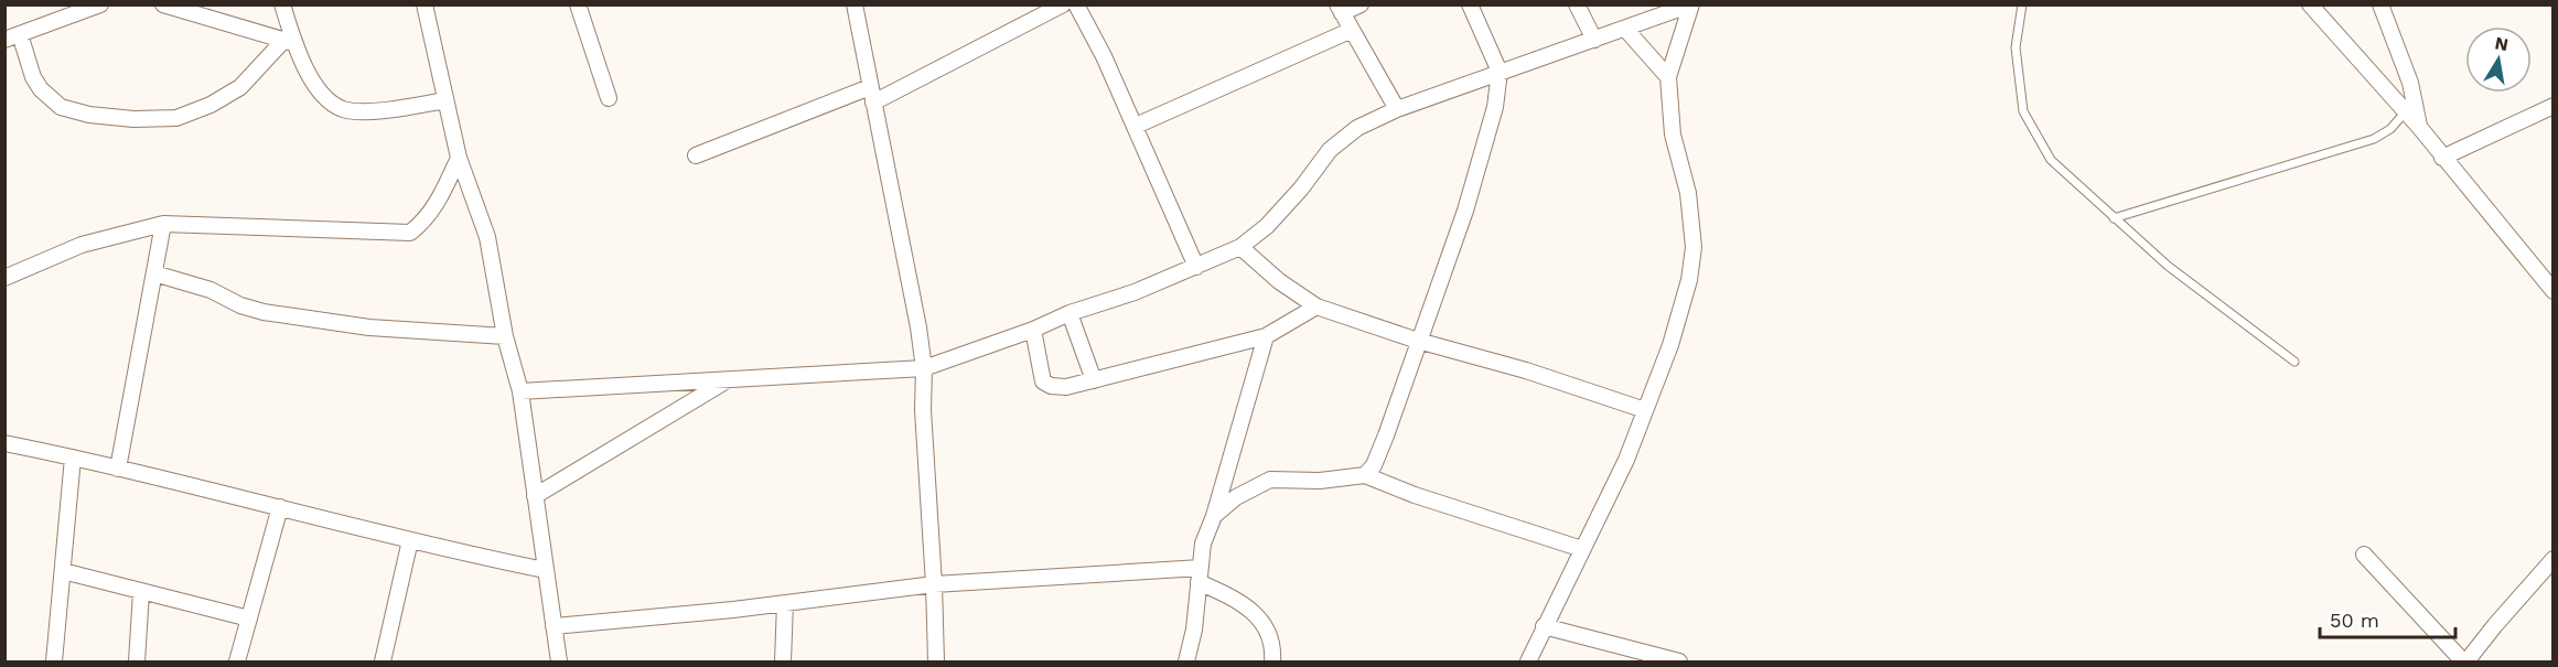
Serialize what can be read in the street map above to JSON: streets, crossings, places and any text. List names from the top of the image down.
{
  "scale_bar": "50 m",
  "north": "top"
}
